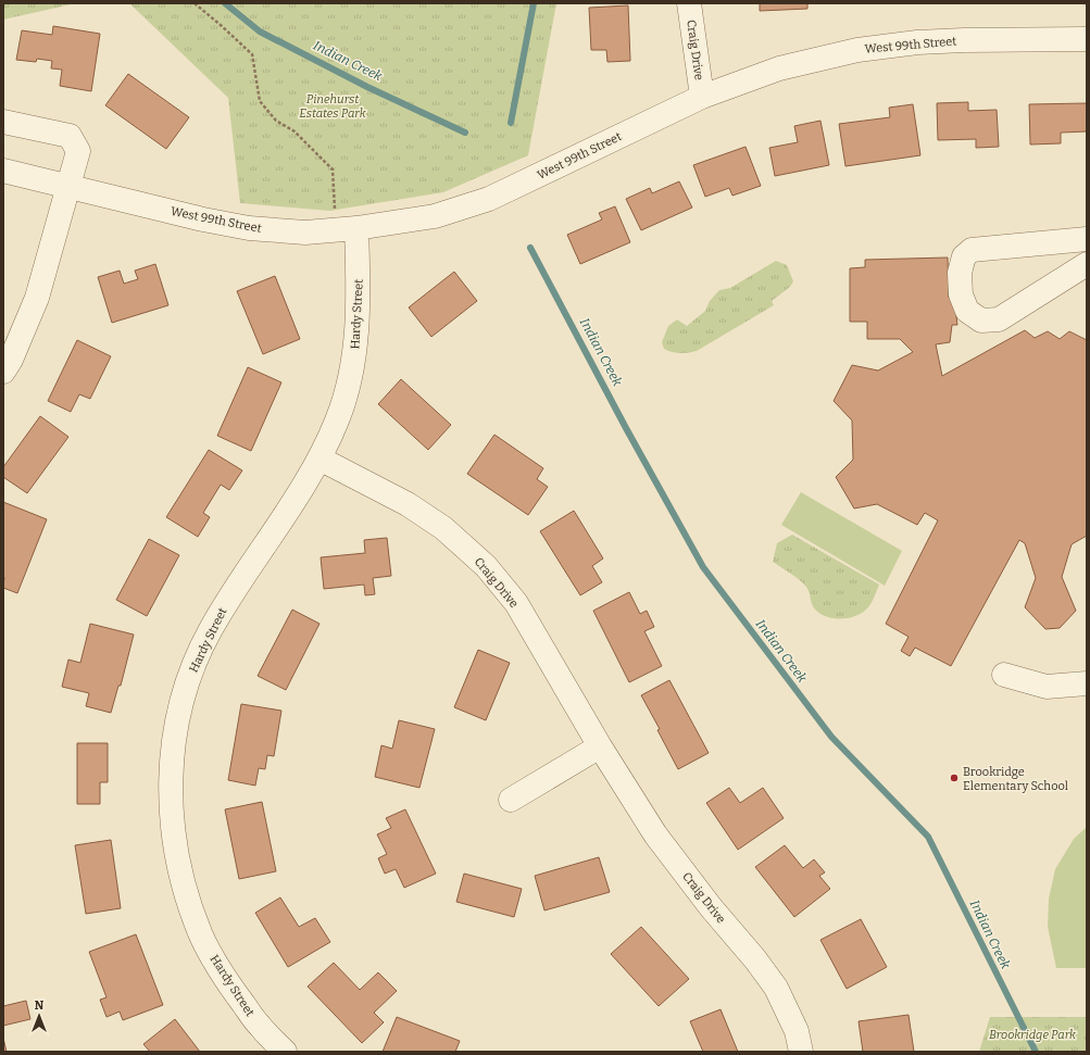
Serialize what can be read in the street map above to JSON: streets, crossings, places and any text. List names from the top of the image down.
{
  "streets": {
    "street": ["West 99th Street", "Craig Drive", "Hardy Street"]
  },
  "crossings": [
    ["West 99th Street", "Craig Drive"],
    ["West 99th Street", "Hardy Street"],
    ["Craig Drive", "Hardy Street"]
  ],
  "water": ["Indian Creek"],
  "parks": ["Pinehurst Estates Park", "Brookridge Park"],
  "places": ["Brookridge Elementary School"],
  "north": "top"
}
